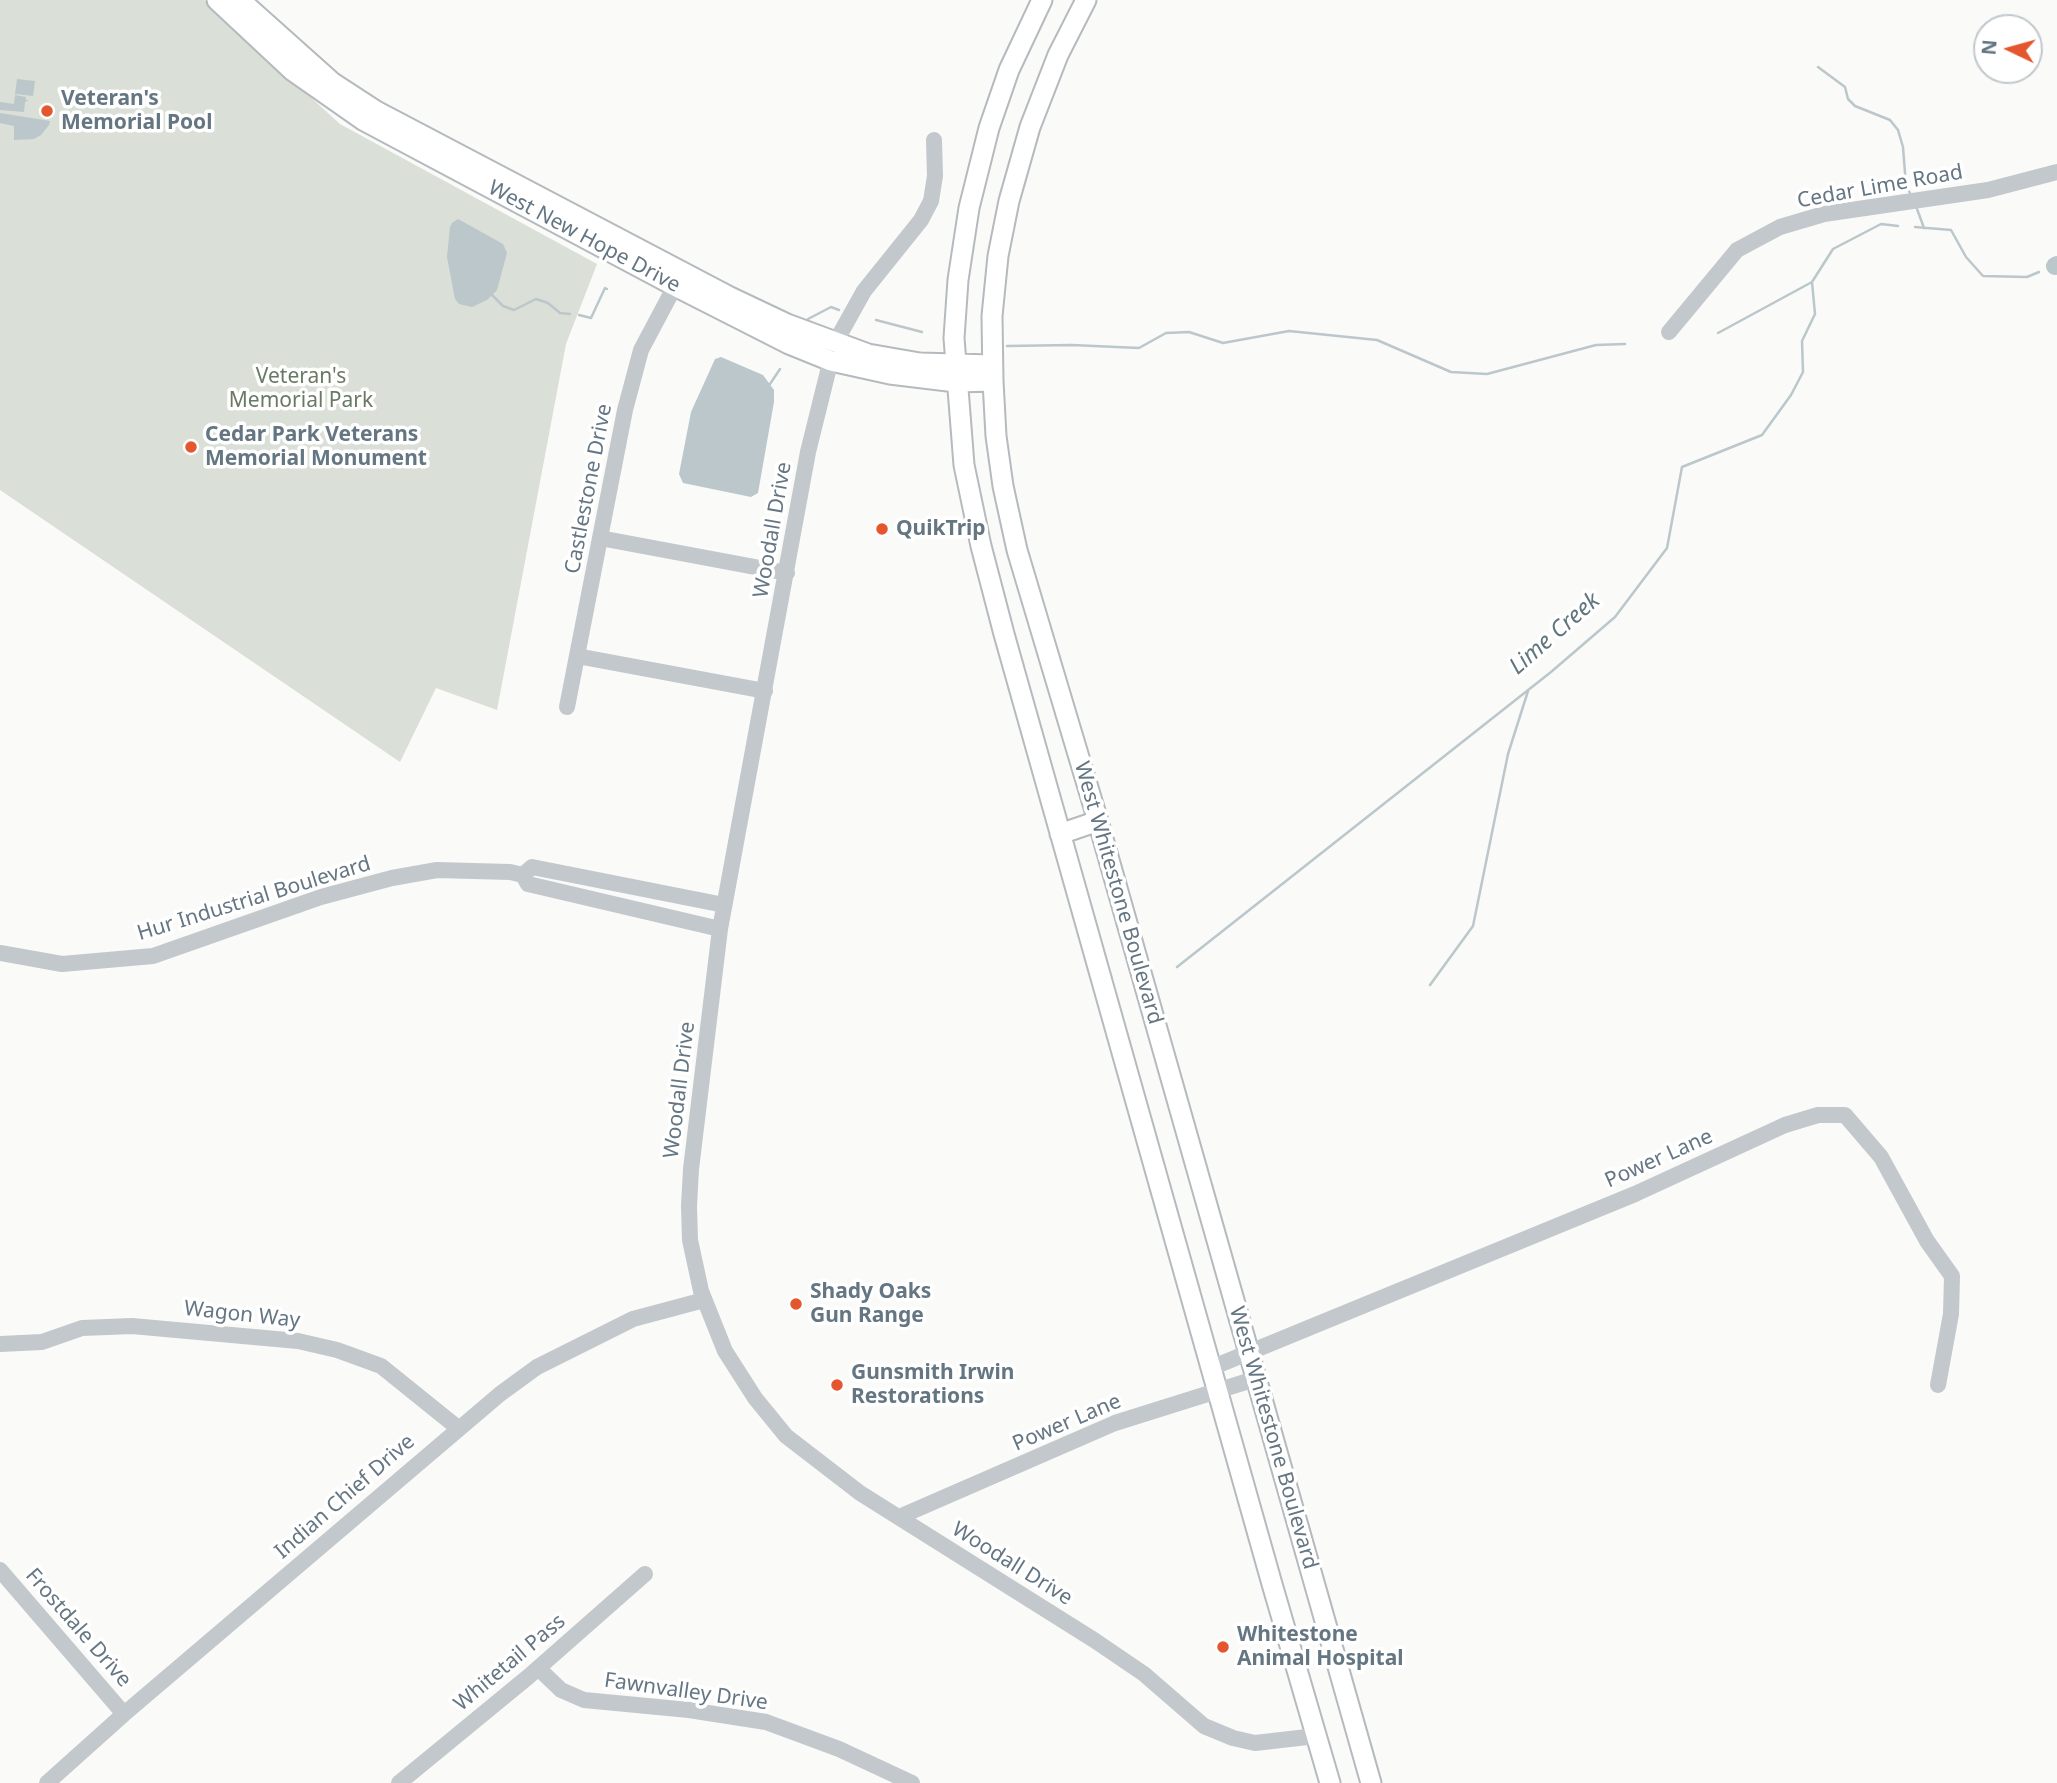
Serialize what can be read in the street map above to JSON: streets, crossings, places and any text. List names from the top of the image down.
{
  "streets": {
    "main road": ["West New Hope Drive", "West Whitestone Boulevard"],
    "street": [
      "Cedar Lime Road",
      "Castlestone Drive",
      "Woodall Drive",
      "Hur Industrial Boulevard",
      "Power Lane",
      "Wagon Way",
      "Indian Chief Drive",
      "Frostdale Drive",
      "Whitetail Pass",
      "Fawnvalley Drive"
    ]
  },
  "crossings": [
    ["West New Hope Drive", "Castlestone Drive"],
    ["West New Hope Drive", "Woodall Drive"],
    ["West New Hope Drive", "West Whitestone Boulevard"],
    ["Woodall Drive", "West Whitestone Boulevard"],
    ["Woodall Drive", "Hur Industrial Boulevard"],
    ["Woodall Drive", "Power Lane"],
    ["Woodall Drive", "Indian Chief Drive"],
    ["West Whitestone Boulevard", "Power Lane"],
    ["Wagon Way", "Indian Chief Drive"],
    ["Indian Chief Drive", "Frostdale Drive"],
    ["Whitetail Pass", "Fawnvalley Drive"]
  ],
  "water": ["Lime Creek"],
  "parks": ["Veteran's Memorial Park"],
  "places": [
    "Veteran's Memorial Pool",
    "Cedar Park Veterans Memorial Monument",
    "QuikTrip",
    "Shady Oaks Gun Range",
    "Gunsmith Irwin Restorations",
    "Whitestone Animal Hospital"
  ],
  "north": "left"
}
